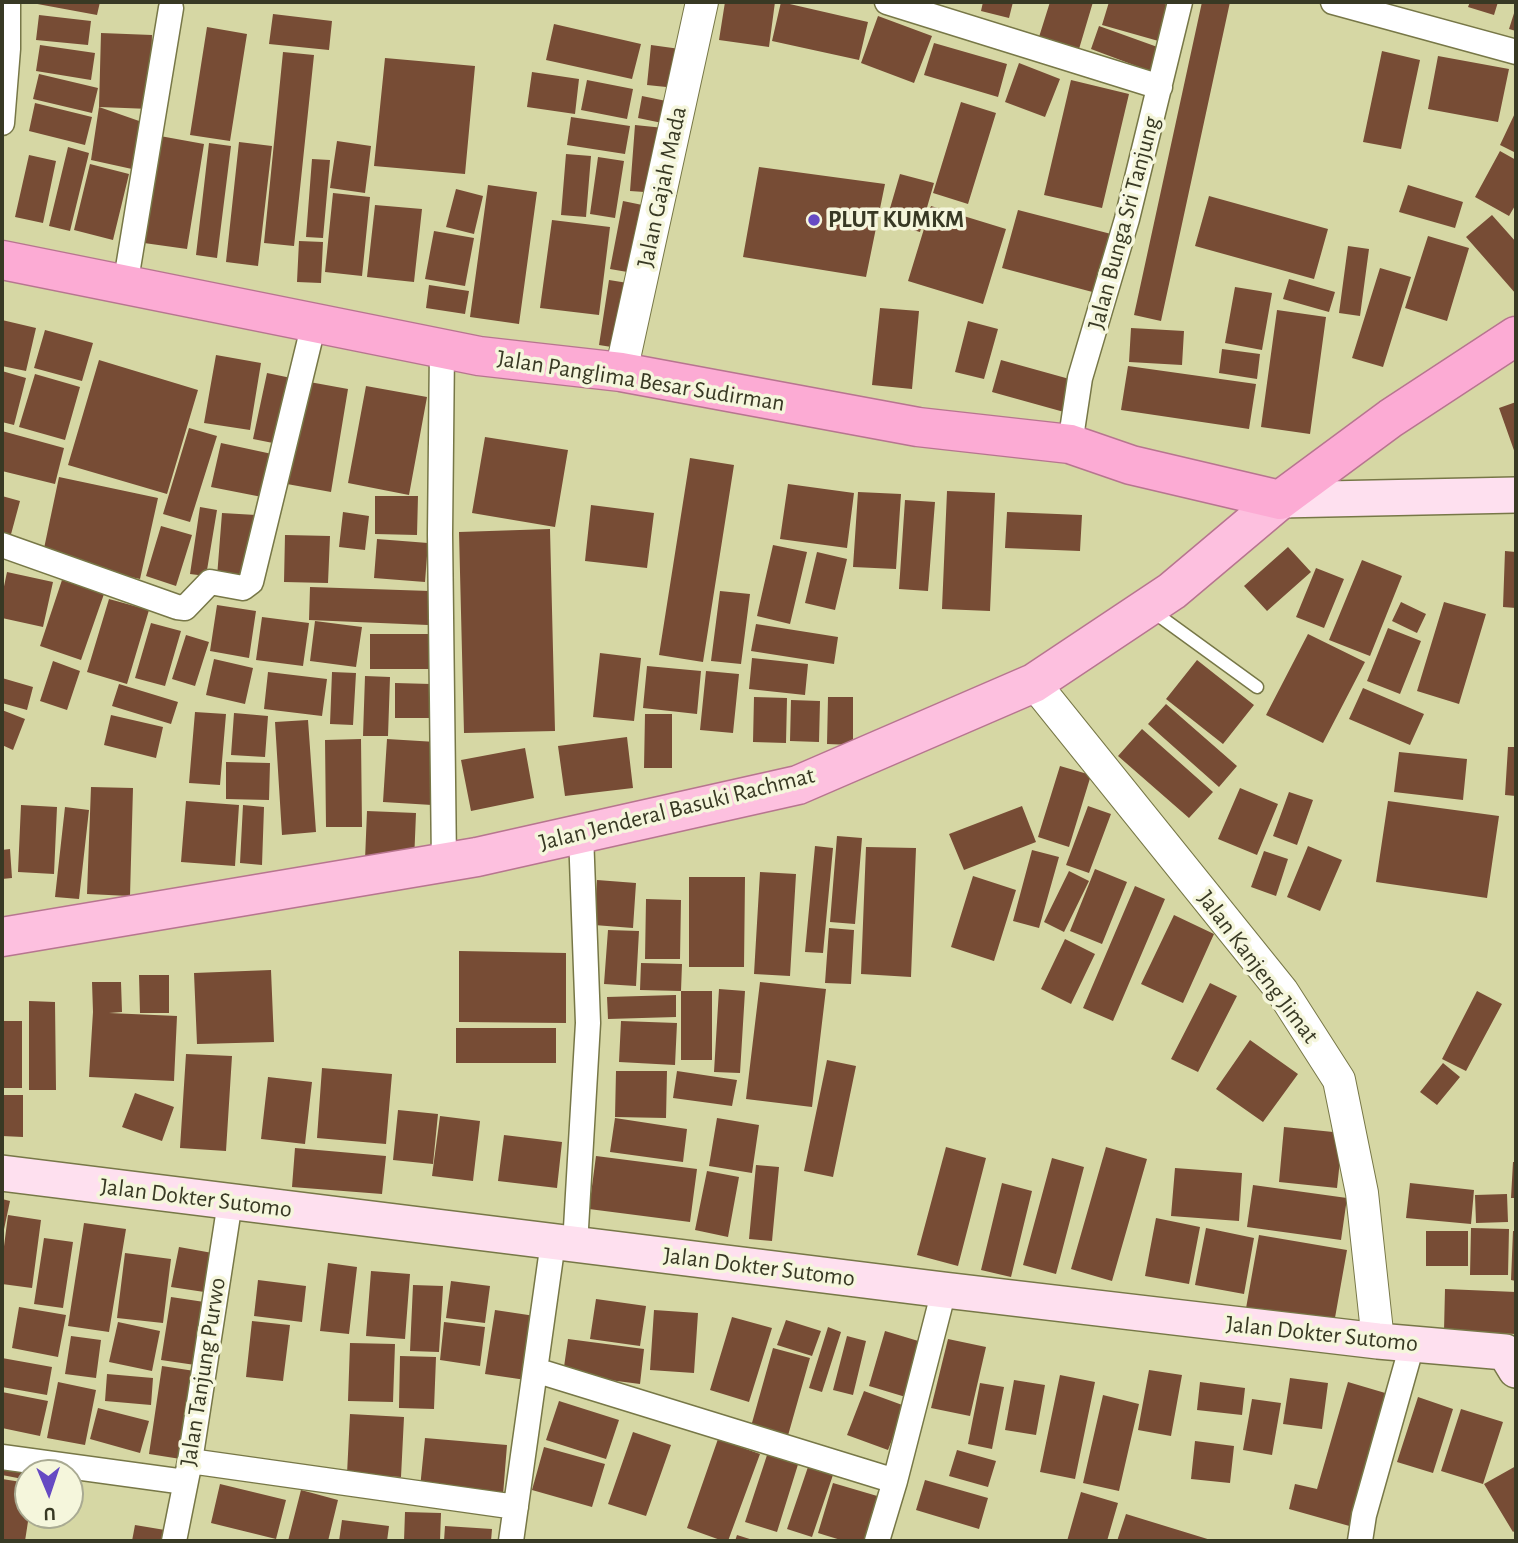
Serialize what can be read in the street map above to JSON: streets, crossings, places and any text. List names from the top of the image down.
{
  "streets": {
    "highway": ["Jalan Panglima Besar Sudirman"],
    "main road": ["Jalan Jenderal Basuki Rachmat", "Jalan Dokter Sutomo"],
    "street": [
      "Jalan Gajah Mada",
      "Jalan Bunga Sri Tanjung",
      "Jalan Kanjeng Jimat",
      "Jalan Tanjung Purwo"
    ]
  },
  "crossings": [
    ["Jalan Gajah Mada", "Jalan Panglima Besar Sudirman"],
    ["Jalan Bunga Sri Tanjung", "Jalan Panglima Besar Sudirman"],
    ["Jalan Panglima Besar Sudirman", "Jalan Jenderal Basuki Rachmat"],
    ["Jalan Jenderal Basuki Rachmat", "Jalan Kanjeng Jimat"],
    ["Jalan Kanjeng Jimat", "Jalan Dokter Sutomo"],
    ["Jalan Dokter Sutomo", "Jalan Tanjung Purwo"]
  ],
  "places": ["PLUT KUMKM"],
  "north": "bottom"
}
